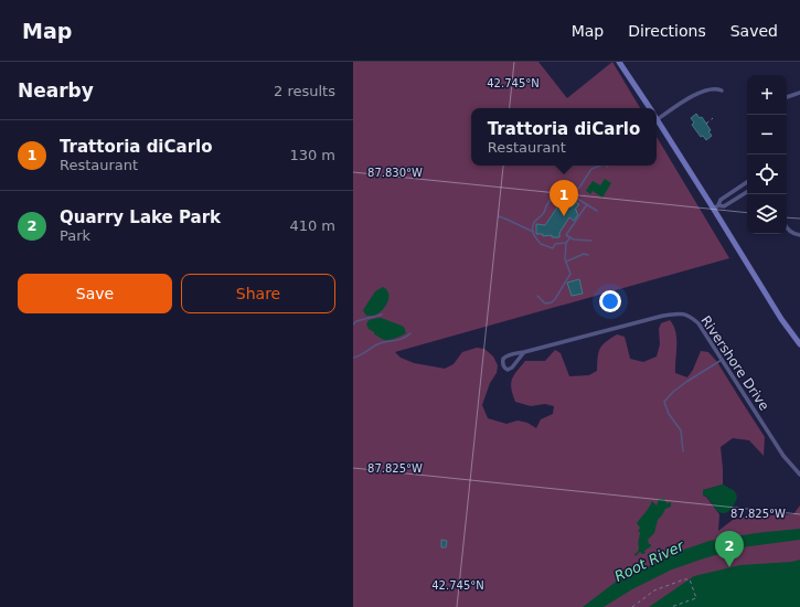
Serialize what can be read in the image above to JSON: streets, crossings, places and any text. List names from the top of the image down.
{
  "streets": {
    "street": ["Rivershore Drive"]
  },
  "water": ["Root River"],
  "page": {
    "header": "Map",
    "nav": ["Map", "Directions", "Saved"],
    "heading": ["Nearby", "2 results"],
    "map_buttons": ["+", "−"],
    "popup": ["Trattoria diCarlo", "Restaurant"],
    "list": [
      {
        "mark": "1",
        "name": "Trattoria diCarlo",
        "note": "Restaurant",
        "value": "130 m"
      },
      {
        "mark": "2",
        "name": "Quarry Lake Park",
        "note": "Park",
        "value": "410 m"
      }
    ],
    "pins": ["1", "2"],
    "buttons": ["Save", "Share"]
  },
  "coordinates": ["42.745°N", "87.830°W", "87.825°W"]
}
